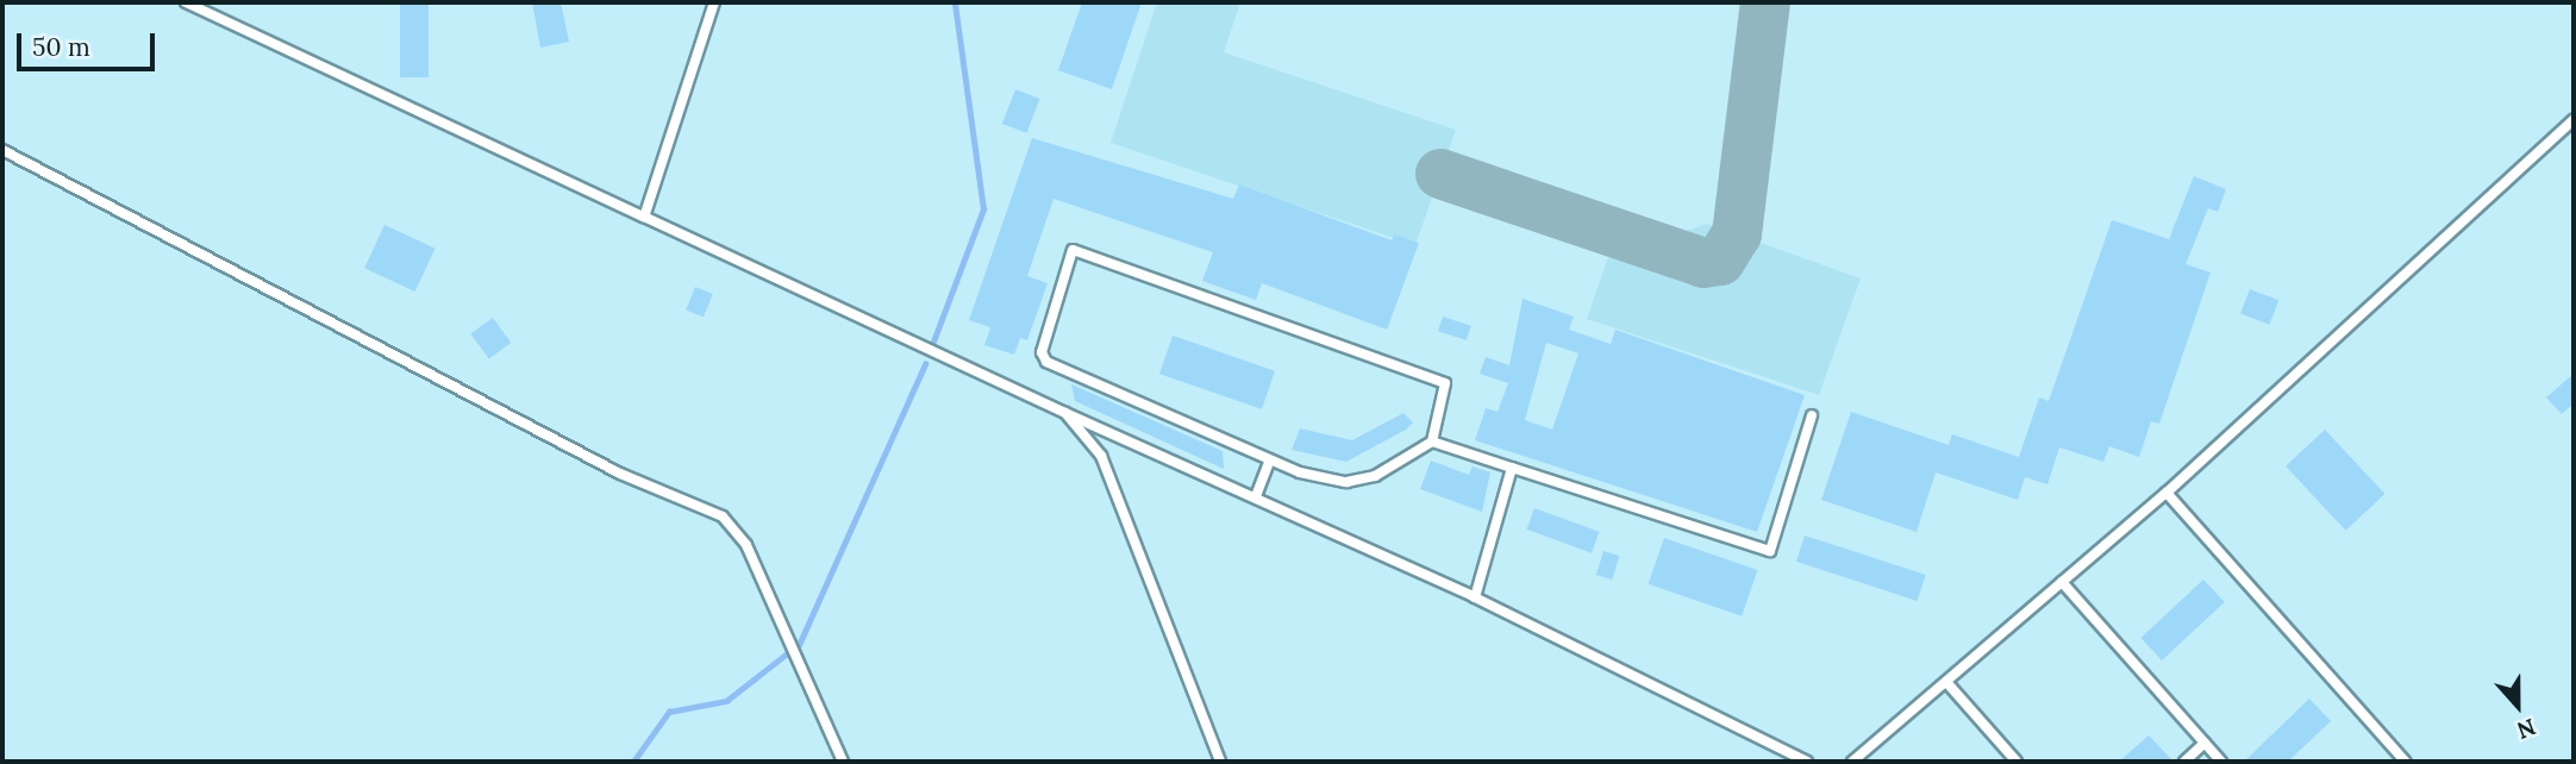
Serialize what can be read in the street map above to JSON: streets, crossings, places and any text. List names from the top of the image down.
{
  "scale_bar": "50 m",
  "north": "bottom"
}
